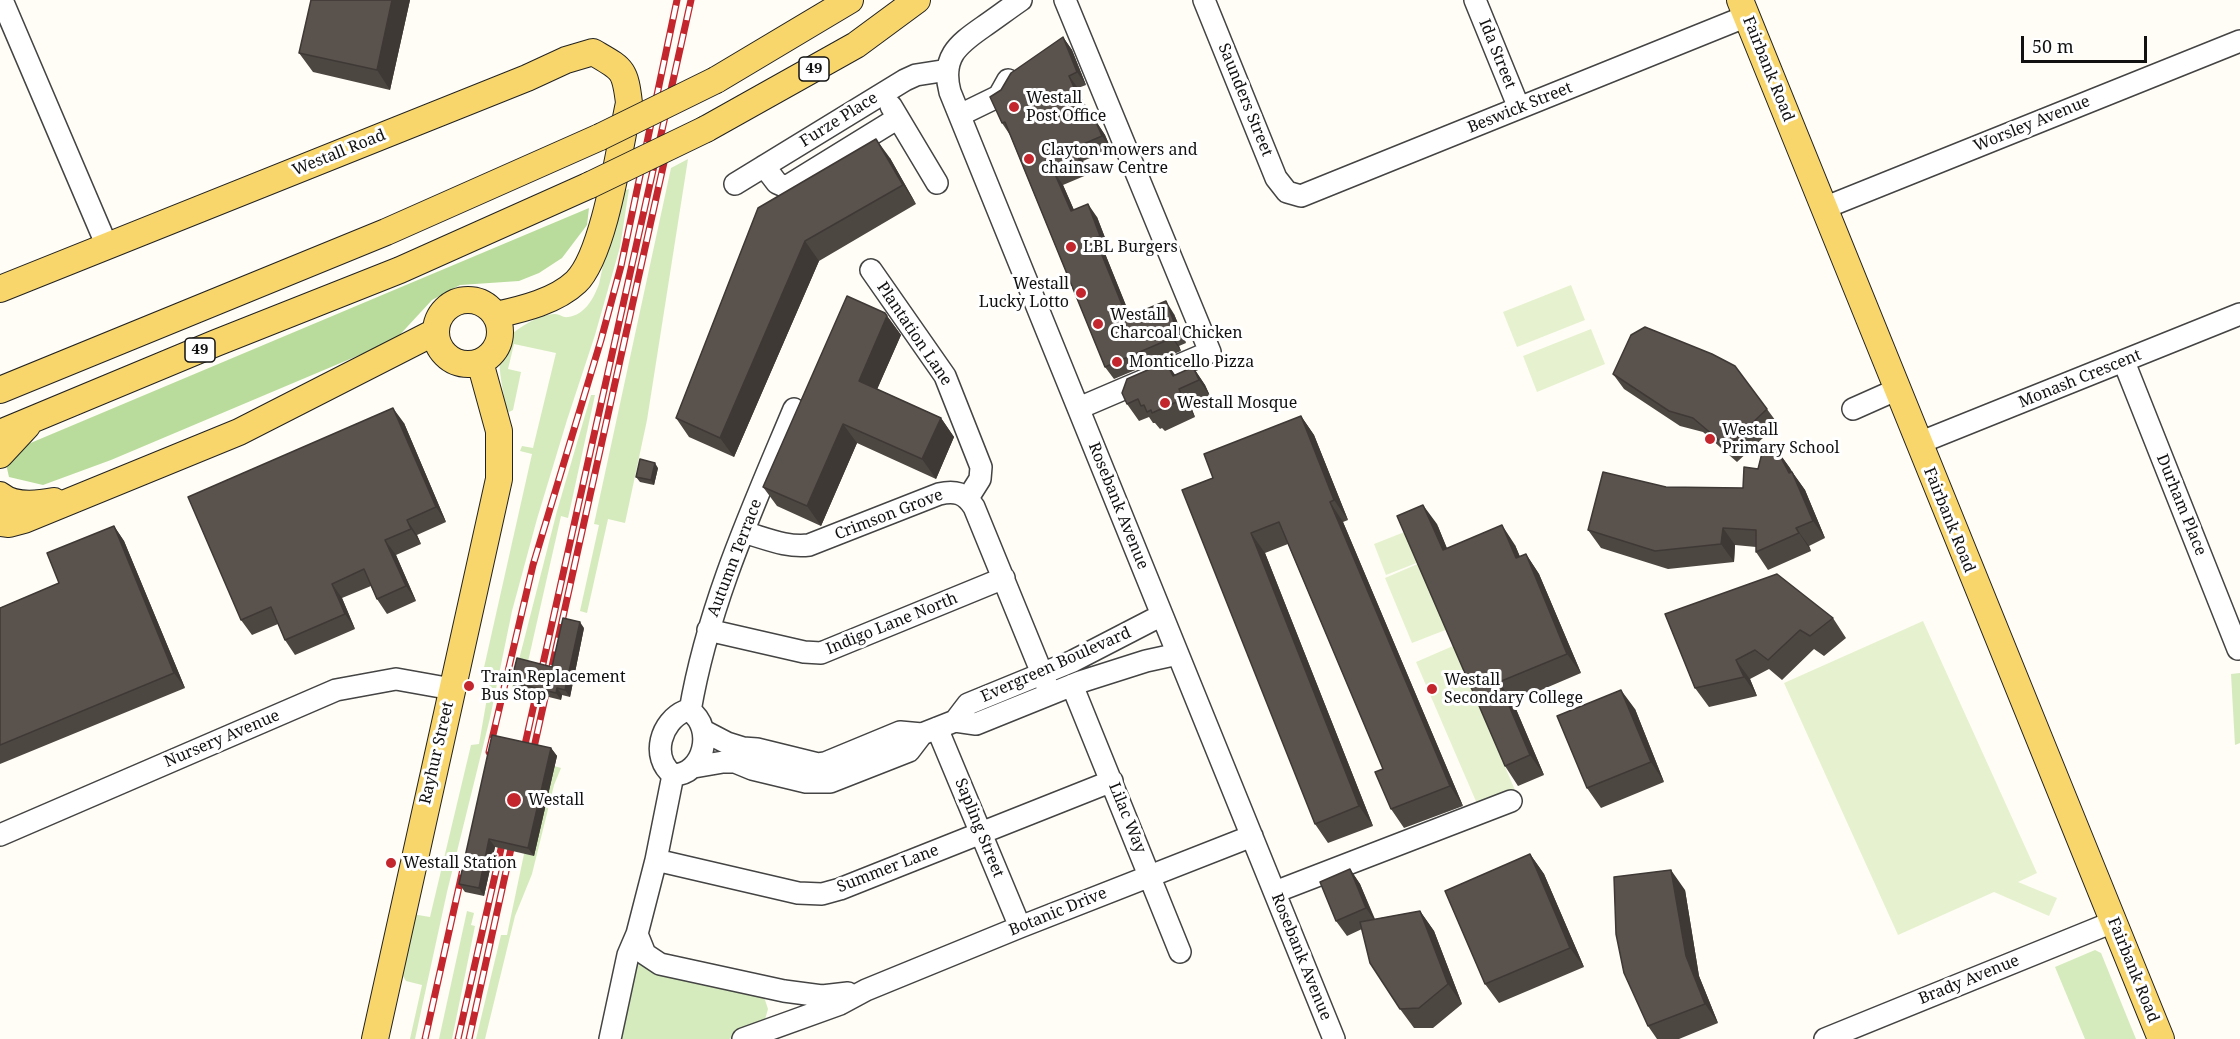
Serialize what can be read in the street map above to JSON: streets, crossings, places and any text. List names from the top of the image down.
{
  "streets": {
    "main road": [
      "49",
      "Fairbank Road",
      "Westall Road",
      "Rayhur Street"
    ],
    "street": [
      "Ida Street",
      "Saunders Street",
      "Beswick Street",
      "Furze Place",
      "Worsley Avenue",
      "Plantation Lane",
      "Monash Crescent",
      "Durham Place",
      "Rosebank Avenue",
      "Crimson Grove",
      "Autumn Terrace",
      "Indigo Lane North",
      "Evergreen Boulevard",
      "Nursery Avenue",
      "Lilac Way",
      "Sapling Street",
      "Summer Lane",
      "Botanic Drive",
      "Brady Avenue"
    ]
  },
  "crossings": [
    ["Ida Street", "Beswick Street"],
    ["Fairbank Road", "Beswick Street"],
    ["Fairbank Road", "Worsley Avenue"],
    ["Fairbank Road", "Monash Crescent"],
    ["Fairbank Road", "Brady Avenue"],
    ["Saunders Street", "Beswick Street"],
    ["Furze Place", "Rosebank Avenue"],
    ["Westall Road", "Rayhur Street"],
    ["Plantation Lane", "Crimson Grove"],
    ["Monash Crescent", "Durham Place"],
    ["Rosebank Avenue", "Evergreen Boulevard"],
    ["Rosebank Avenue", "Botanic Drive"],
    ["Crimson Grove", "Autumn Terrace"],
    ["Crimson Grove", "Indigo Lane North"],
    ["Crimson Grove", "Evergreen Boulevard"],
    ["Autumn Terrace", "Indigo Lane North"],
    ["Autumn Terrace", "Evergreen Boulevard"],
    ["Evergreen Boulevard", "Lilac Way"],
    ["Evergreen Boulevard", "Sapling Street"],
    ["Nursery Avenue", "Rayhur Street"],
    ["Lilac Way", "Summer Lane"],
    ["Lilac Way", "Botanic Drive"],
    ["Sapling Street", "Summer Lane"],
    ["Sapling Street", "Botanic Drive"]
  ],
  "places": [
    "Westall Post Office",
    "Clayton mowers and chainsaw Centre",
    "LBL Burgers",
    "Westall Lucky Lotto",
    "Westall Charcoal Chicken",
    "Monticello Pizza",
    "Westall Mosque",
    "Westall Primary School",
    "Train Replacement Bus Stop",
    "Westall Secondary College",
    "Westall",
    "Westall Station"
  ],
  "scale_bar": "50 m"
}
